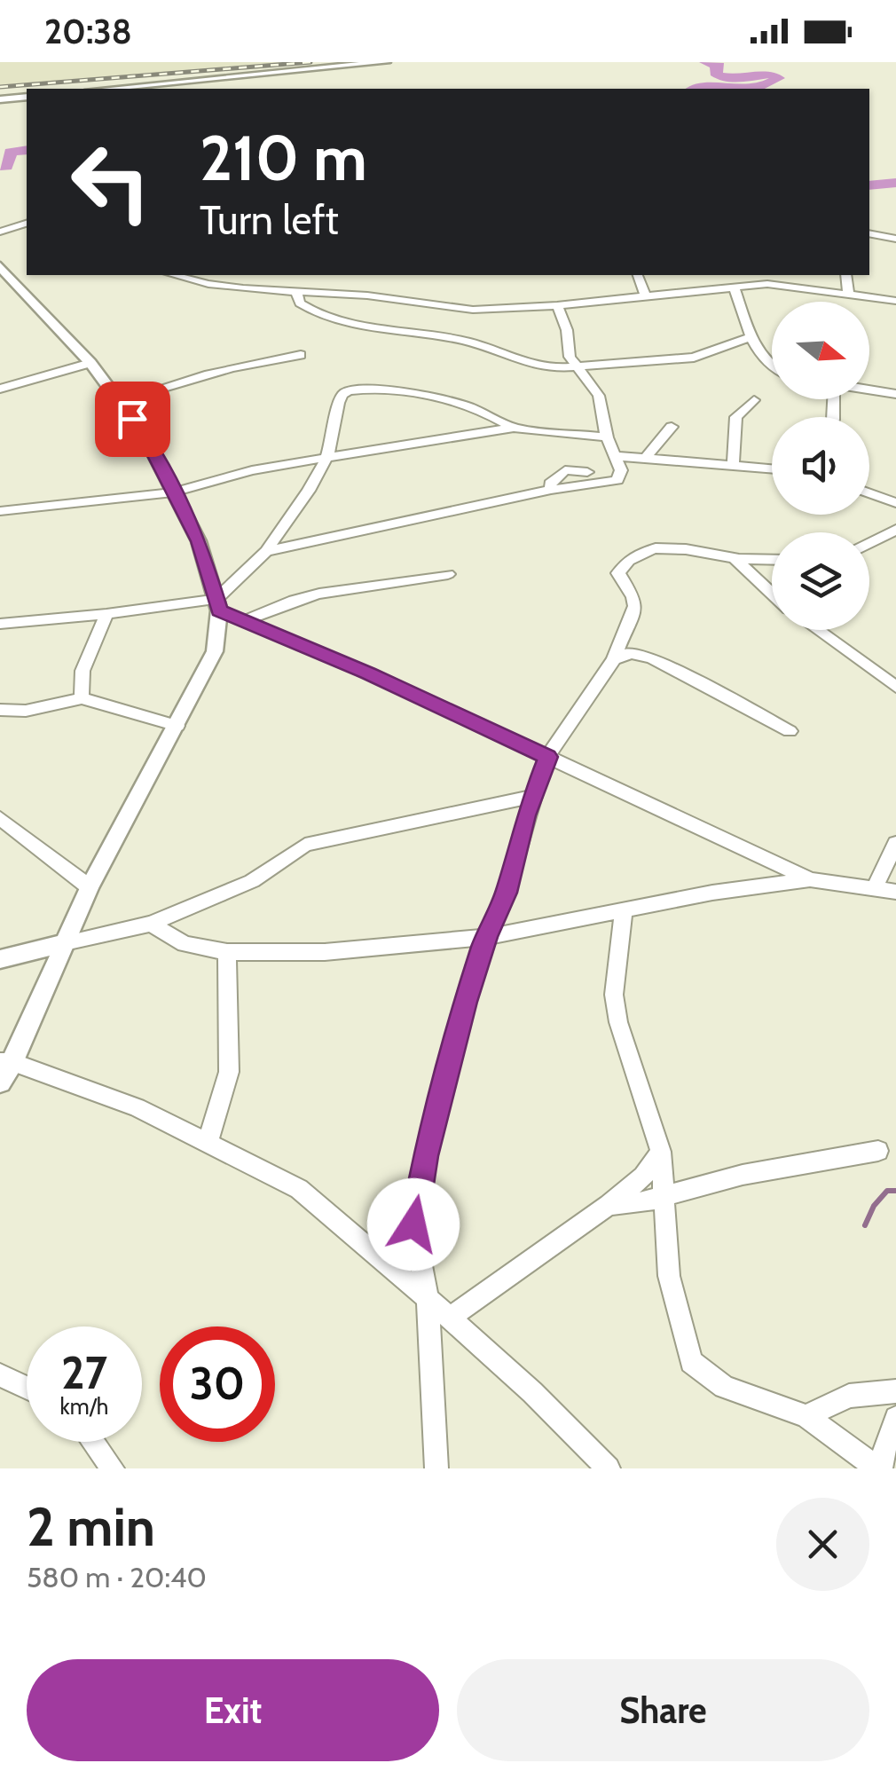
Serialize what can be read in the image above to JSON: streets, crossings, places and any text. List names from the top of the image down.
{
  "north": "right",
  "page": {
    "status": "20:38",
    "turn": ["210 m", "Turn left"],
    "speed": "27 km/h",
    "limit": "30",
    "heading": ["2 min", "580 m · 20:40"],
    "buttons": ["Exit", "Share"]
  }
}
